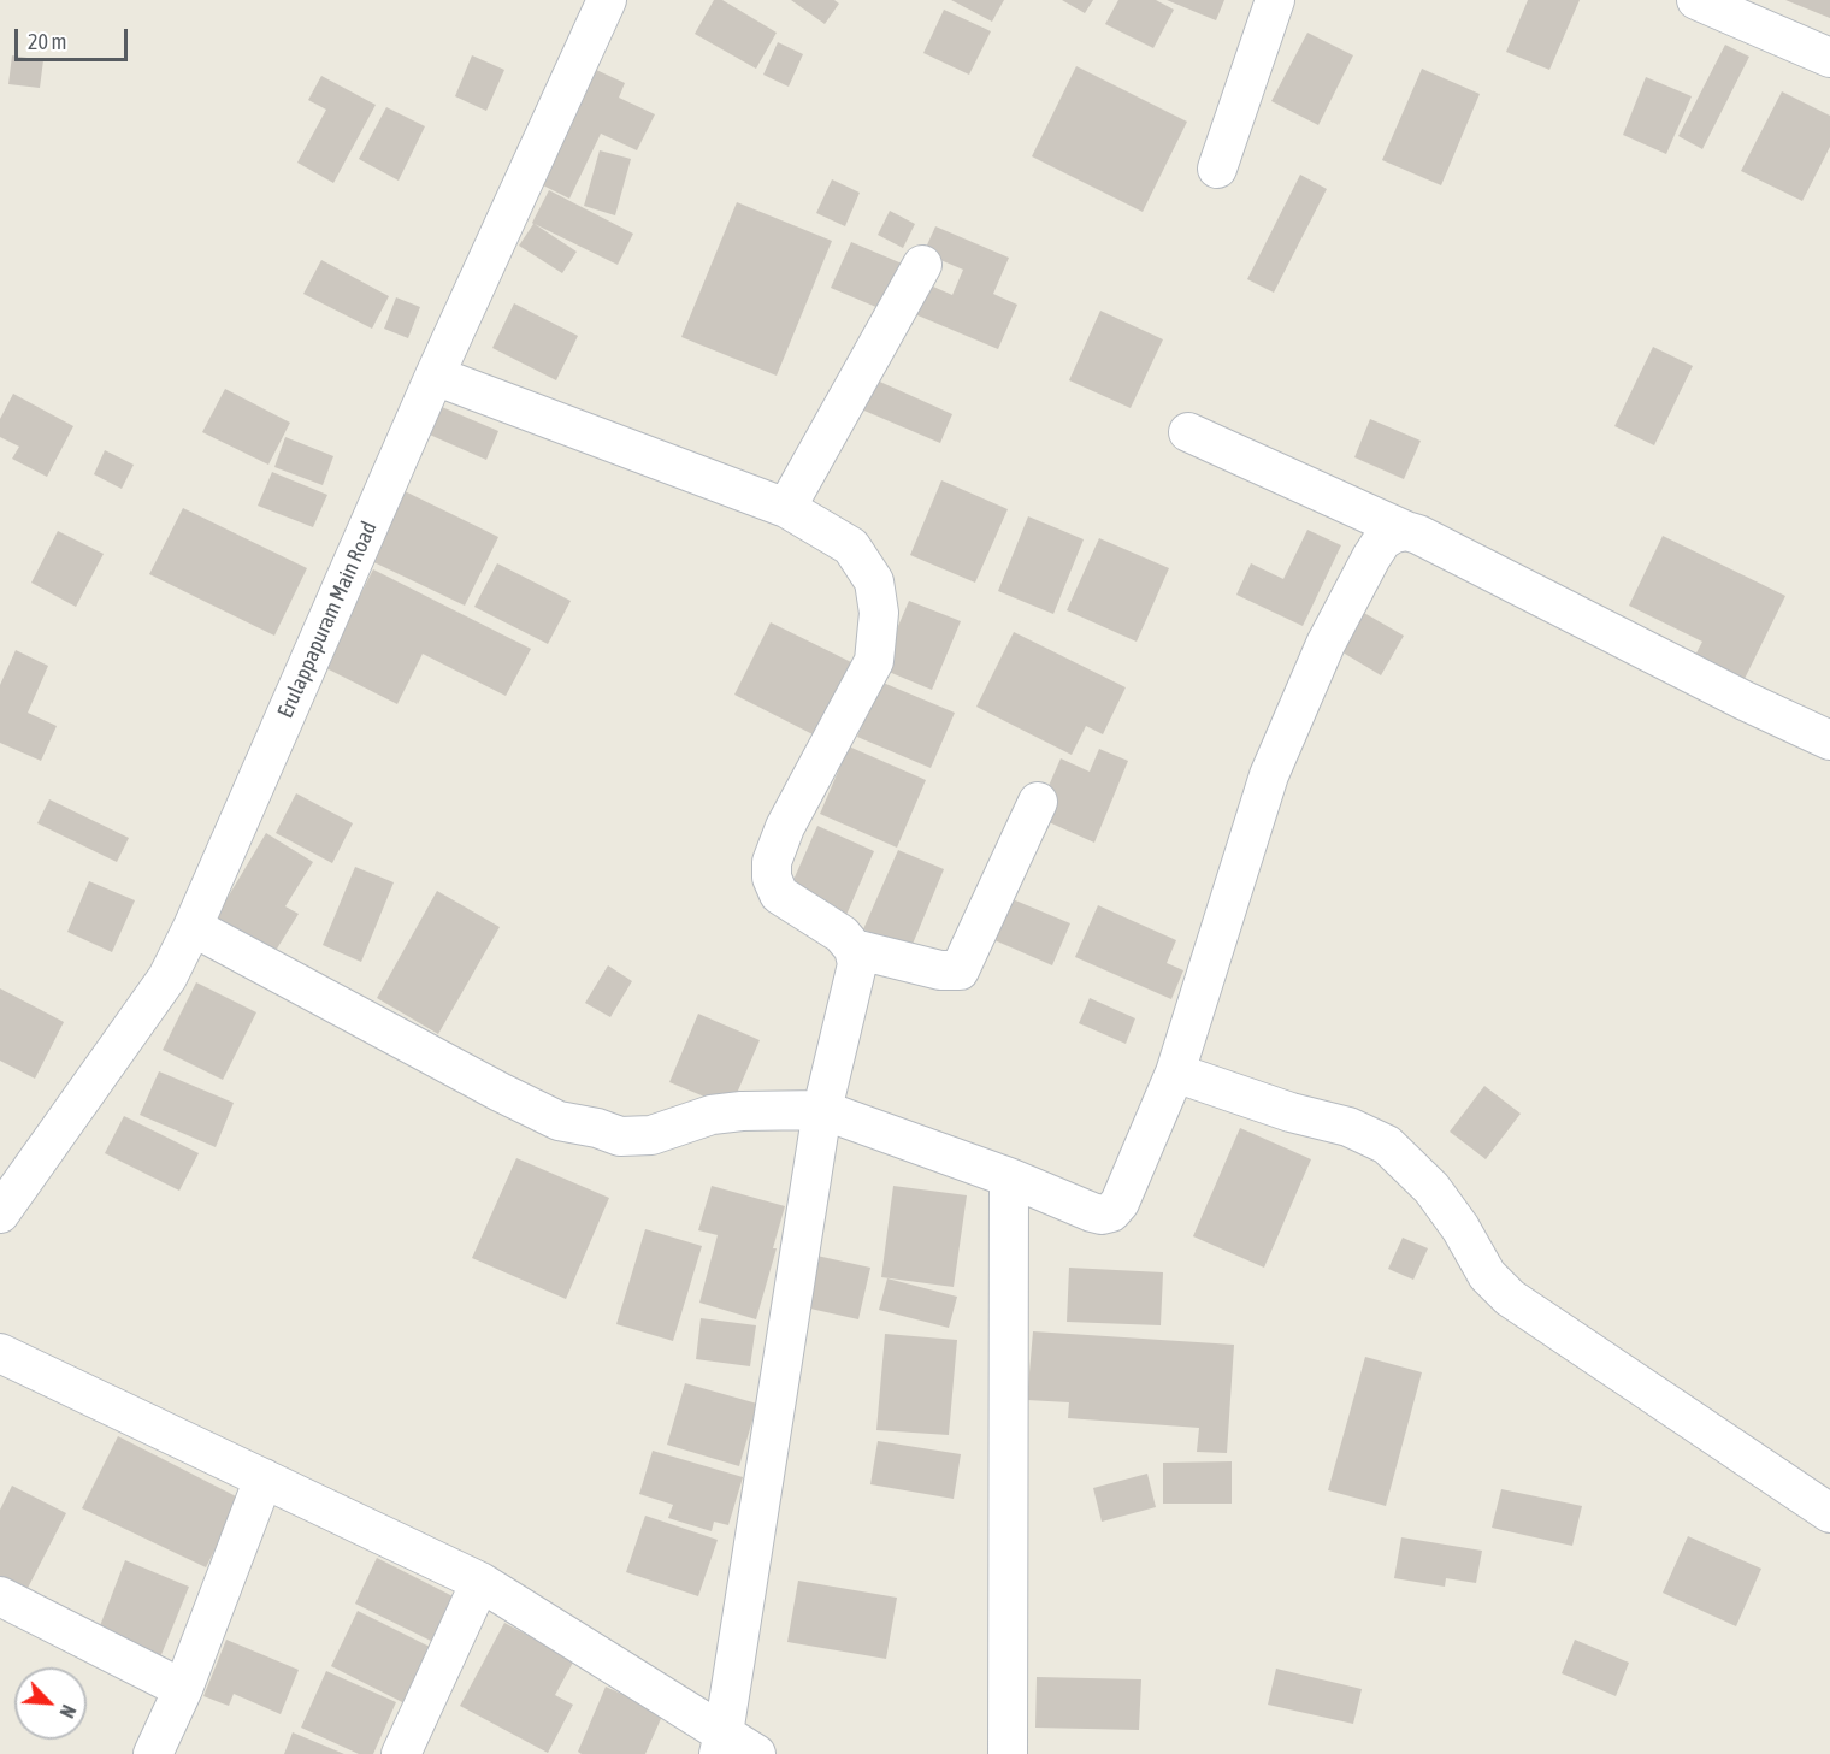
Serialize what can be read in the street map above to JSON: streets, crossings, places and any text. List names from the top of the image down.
{
  "streets": {
    "street": ["Erulappapuram Main Road"]
  },
  "scale_bar": "20 m",
  "north": "bottom right"
}
